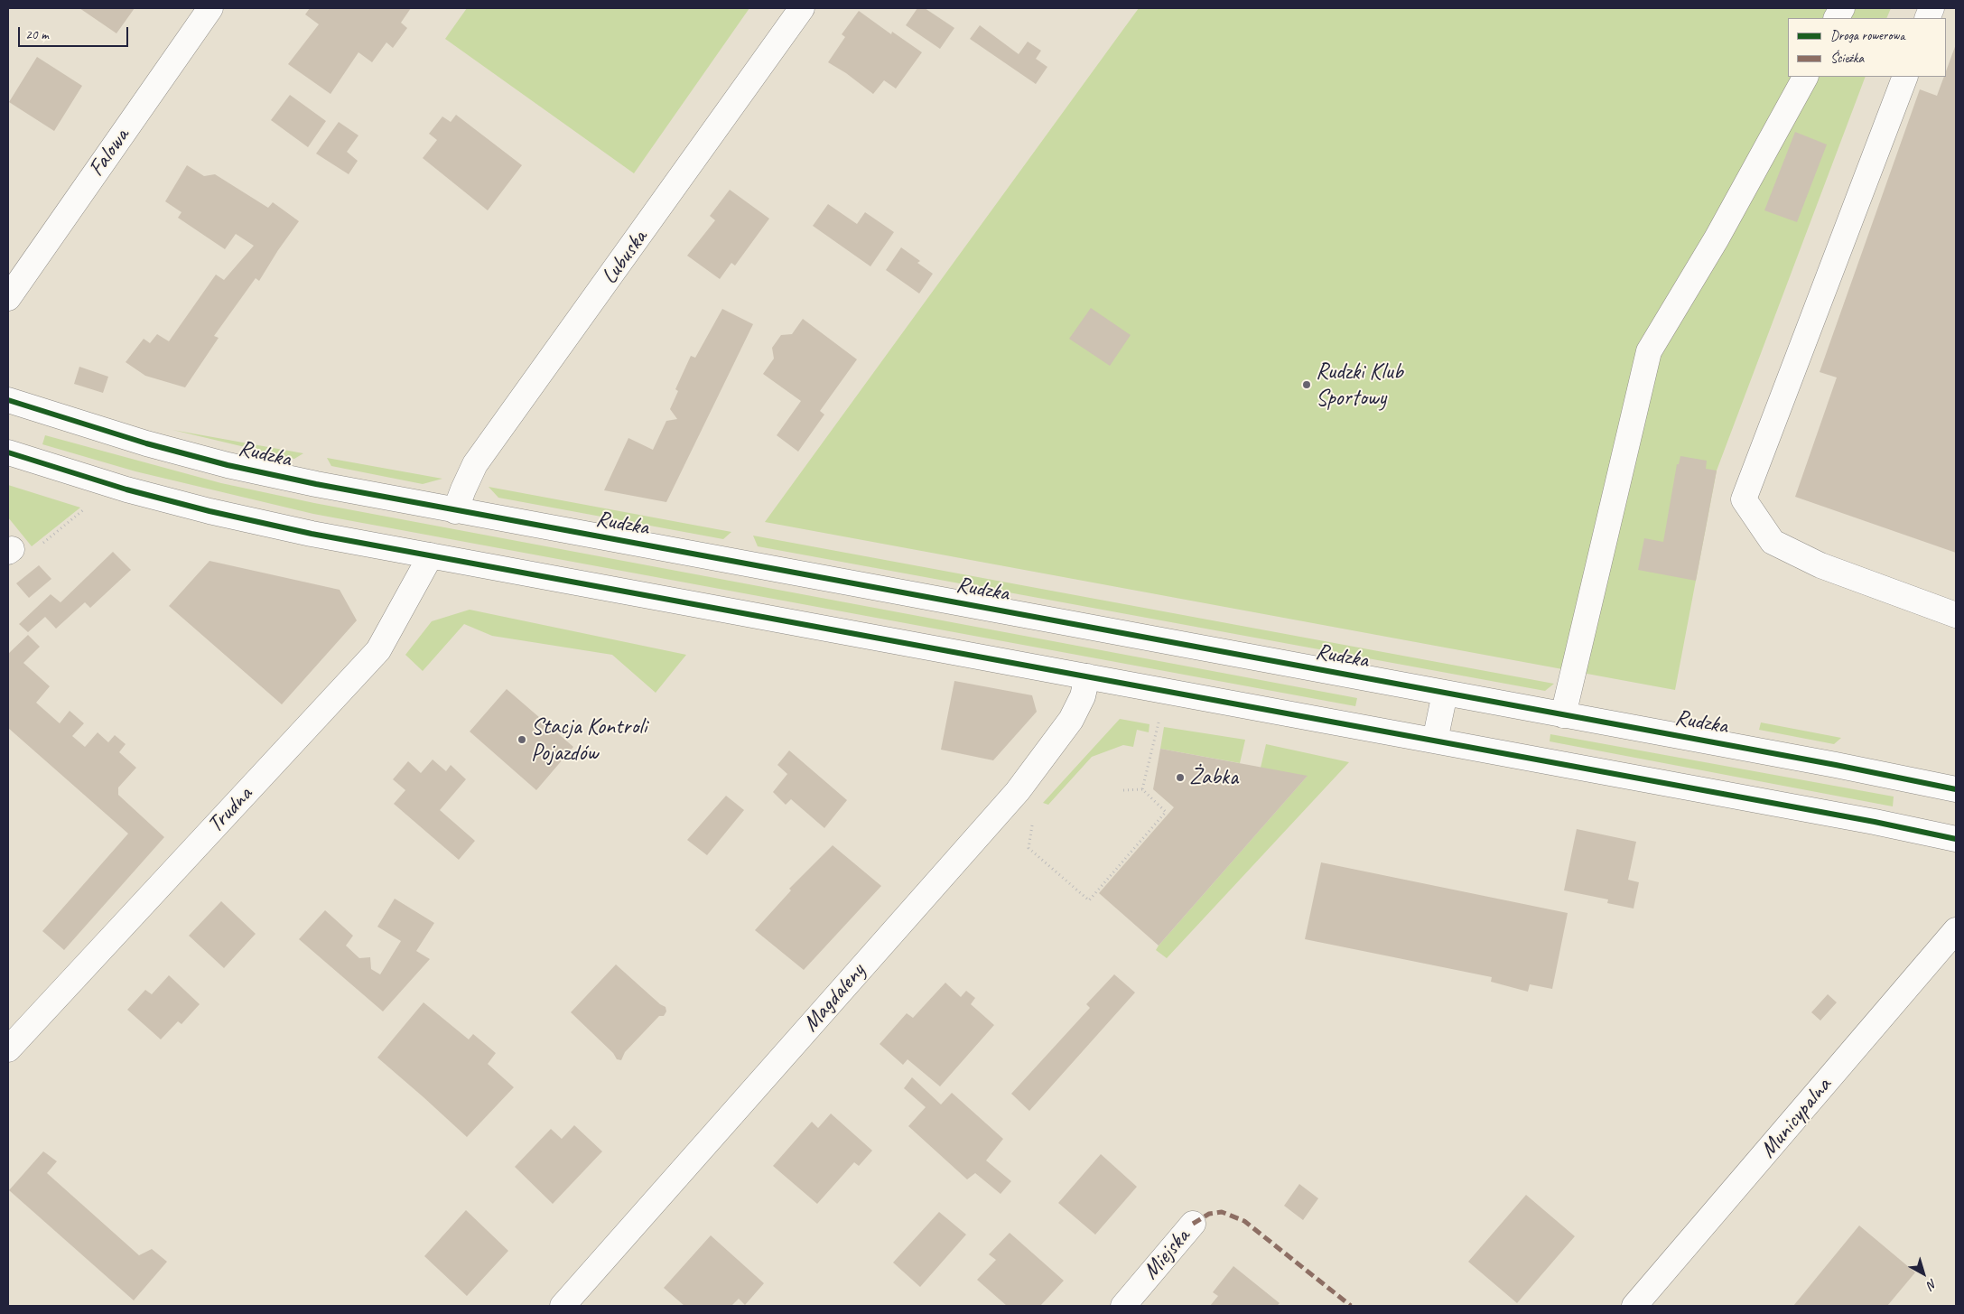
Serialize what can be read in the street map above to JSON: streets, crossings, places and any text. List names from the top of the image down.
{
  "streets": {
    "street": [
      "Falowa",
      "Lubuska",
      "Rudzka",
      "Trudna",
      "Magdaleny",
      "Municypalna",
      "Miejska"
    ]
  },
  "crossings": [
    ["Lubuska", "Rudzka"]
  ],
  "places": ["Rudzki Klub Sportowy", "Stacja Kontroli Pojazdów", "Żabka"],
  "legend": ["Droga rowerowa", "Ścieżka"],
  "scale_bar": "20 m",
  "north": "bottom right"
}
